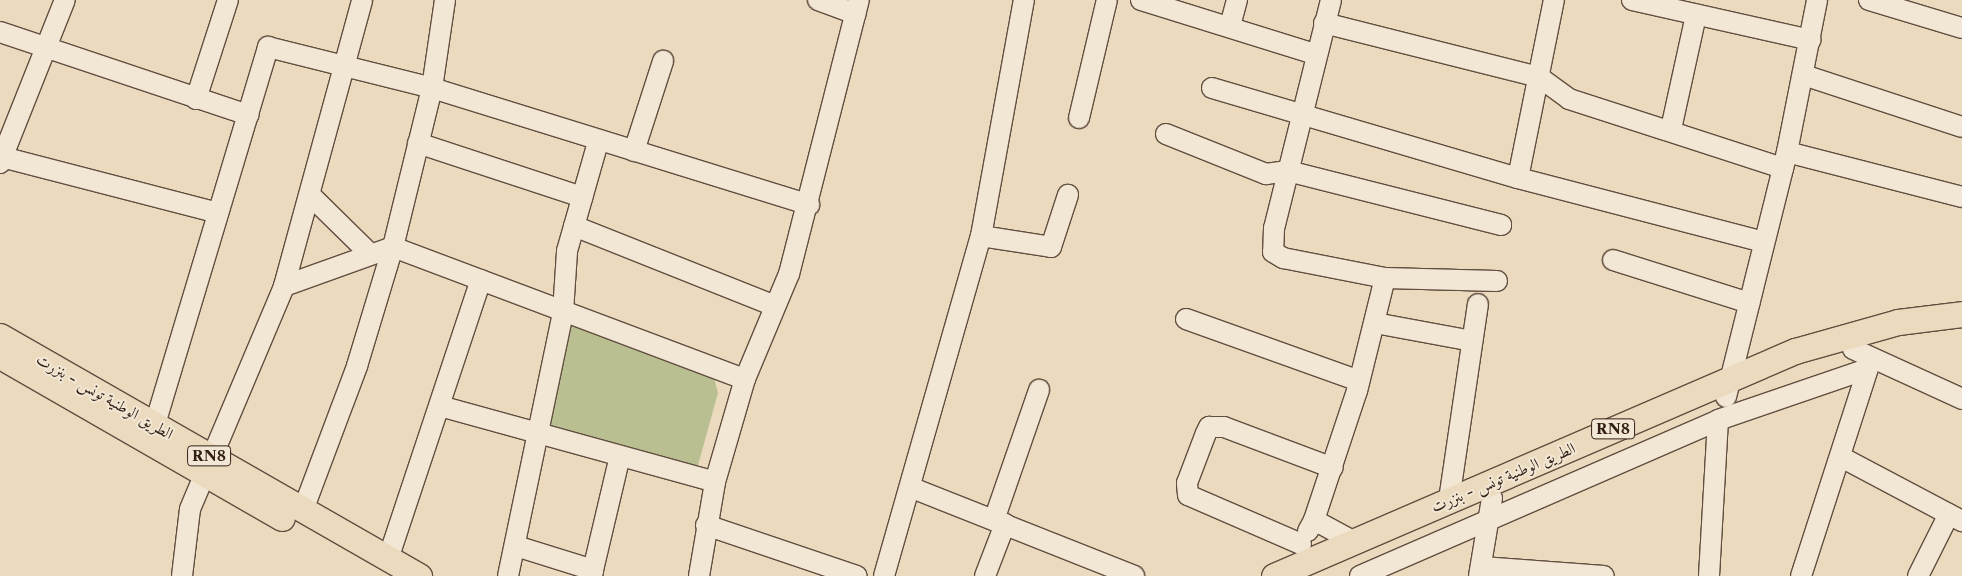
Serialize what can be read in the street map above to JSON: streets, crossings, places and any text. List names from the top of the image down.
{
  "streets": {
    "main road": ["الطريق الوطنية تونس - بنزرت", "RN8"]
  }
}
